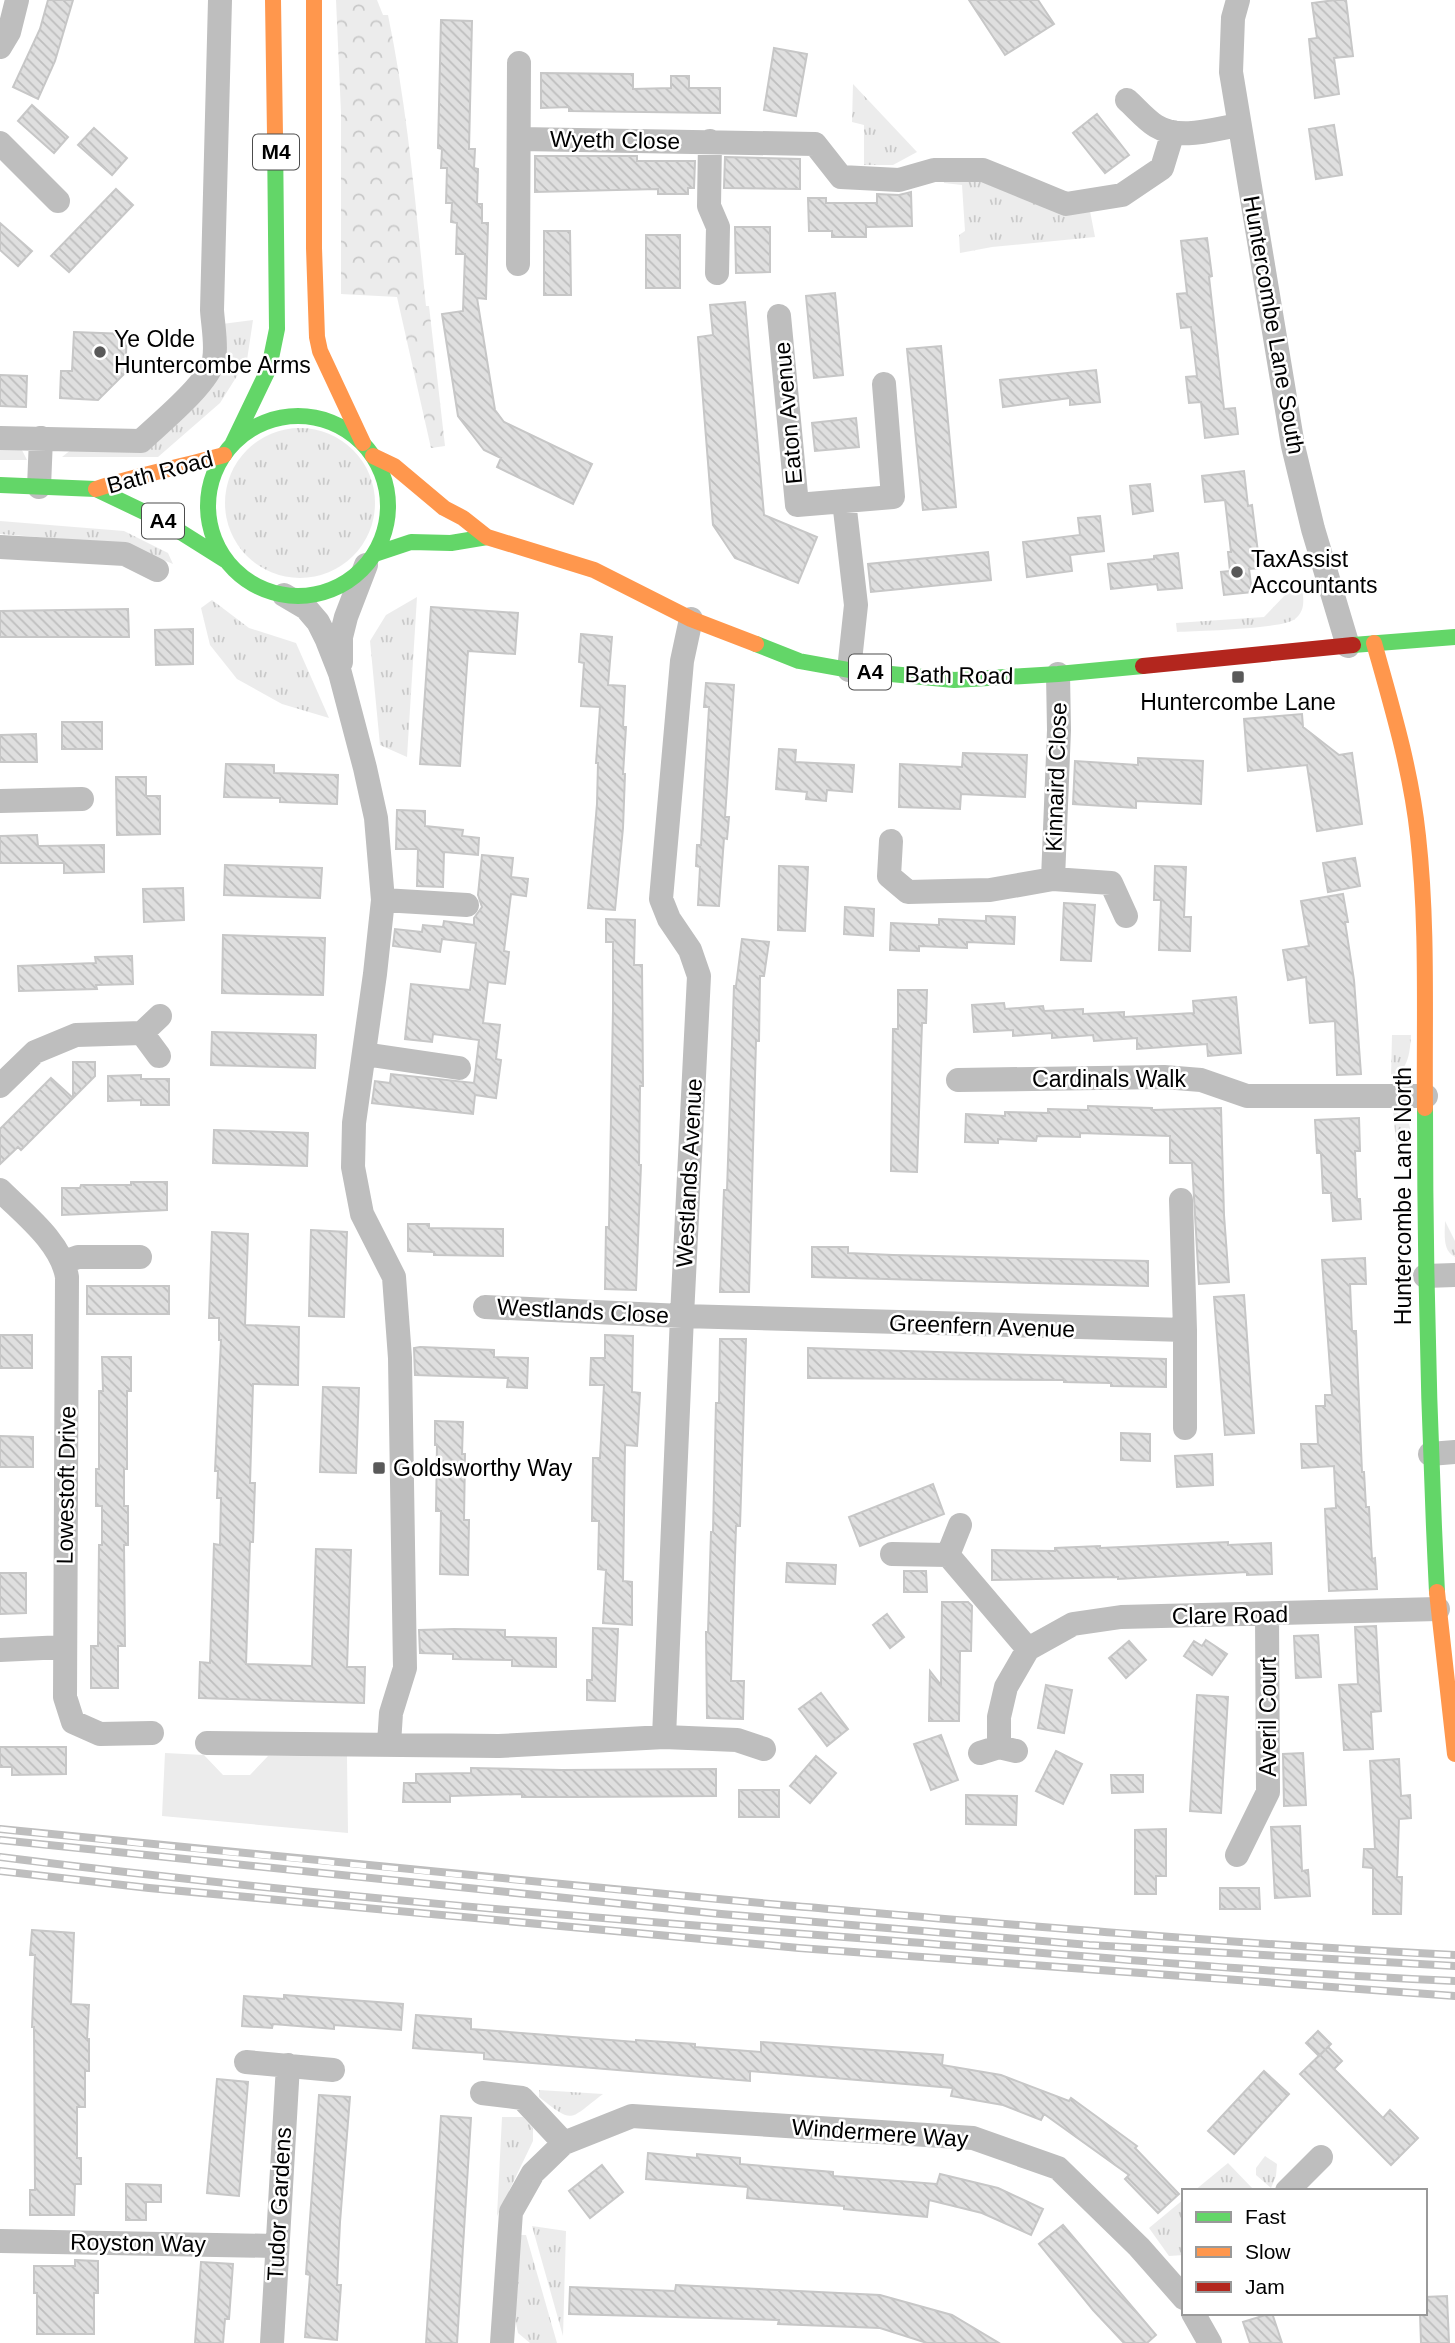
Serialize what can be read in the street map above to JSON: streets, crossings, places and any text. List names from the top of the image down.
{
  "streets": {
    "main road": [
      "M4",
      "Bath Road",
      "A4",
      "Huntercombe Lane North"
    ],
    "street": [
      "Wyeth Close",
      "Huntercombe Lane South",
      "Eaton Avenue",
      "Kinnaird Close",
      "Cardinals Walk",
      "Westlands Avenue",
      "Westlands Close",
      "Greenfern Avenue",
      "Lowestoft Drive",
      "Clare Road",
      "Averil Court",
      "Windermere Way",
      "Tudor Gardens",
      "Royston Way"
    ]
  },
  "crossings": [
    ["M4", "Bath Road"],
    ["Huntercombe Lane South", "Bath Road"],
    ["Bath Road", "Kinnaird Close"],
    ["Bath Road", "Westlands Avenue"],
    ["Bath Road", "Huntercombe Lane North"],
    ["Cardinals Walk", "Huntercombe Lane North"],
    ["Westlands Avenue", "Westlands Close"],
    ["Westlands Avenue", "Greenfern Avenue"],
    ["Huntercombe Lane North", "Clare Road"],
    ["Westlands Close", "Greenfern Avenue"],
    ["Clare Road", "Averil Court"],
    ["Tudor Gardens", "Royston Way"]
  ],
  "places": {
    "other": ["Ye Olde Huntercombe Arms", "TaxAssist Accountants"],
    "transit": ["Huntercombe Lane", "Goldsworthy Way"]
  },
  "legend": ["Fast", "Slow", "Jam"]
}
